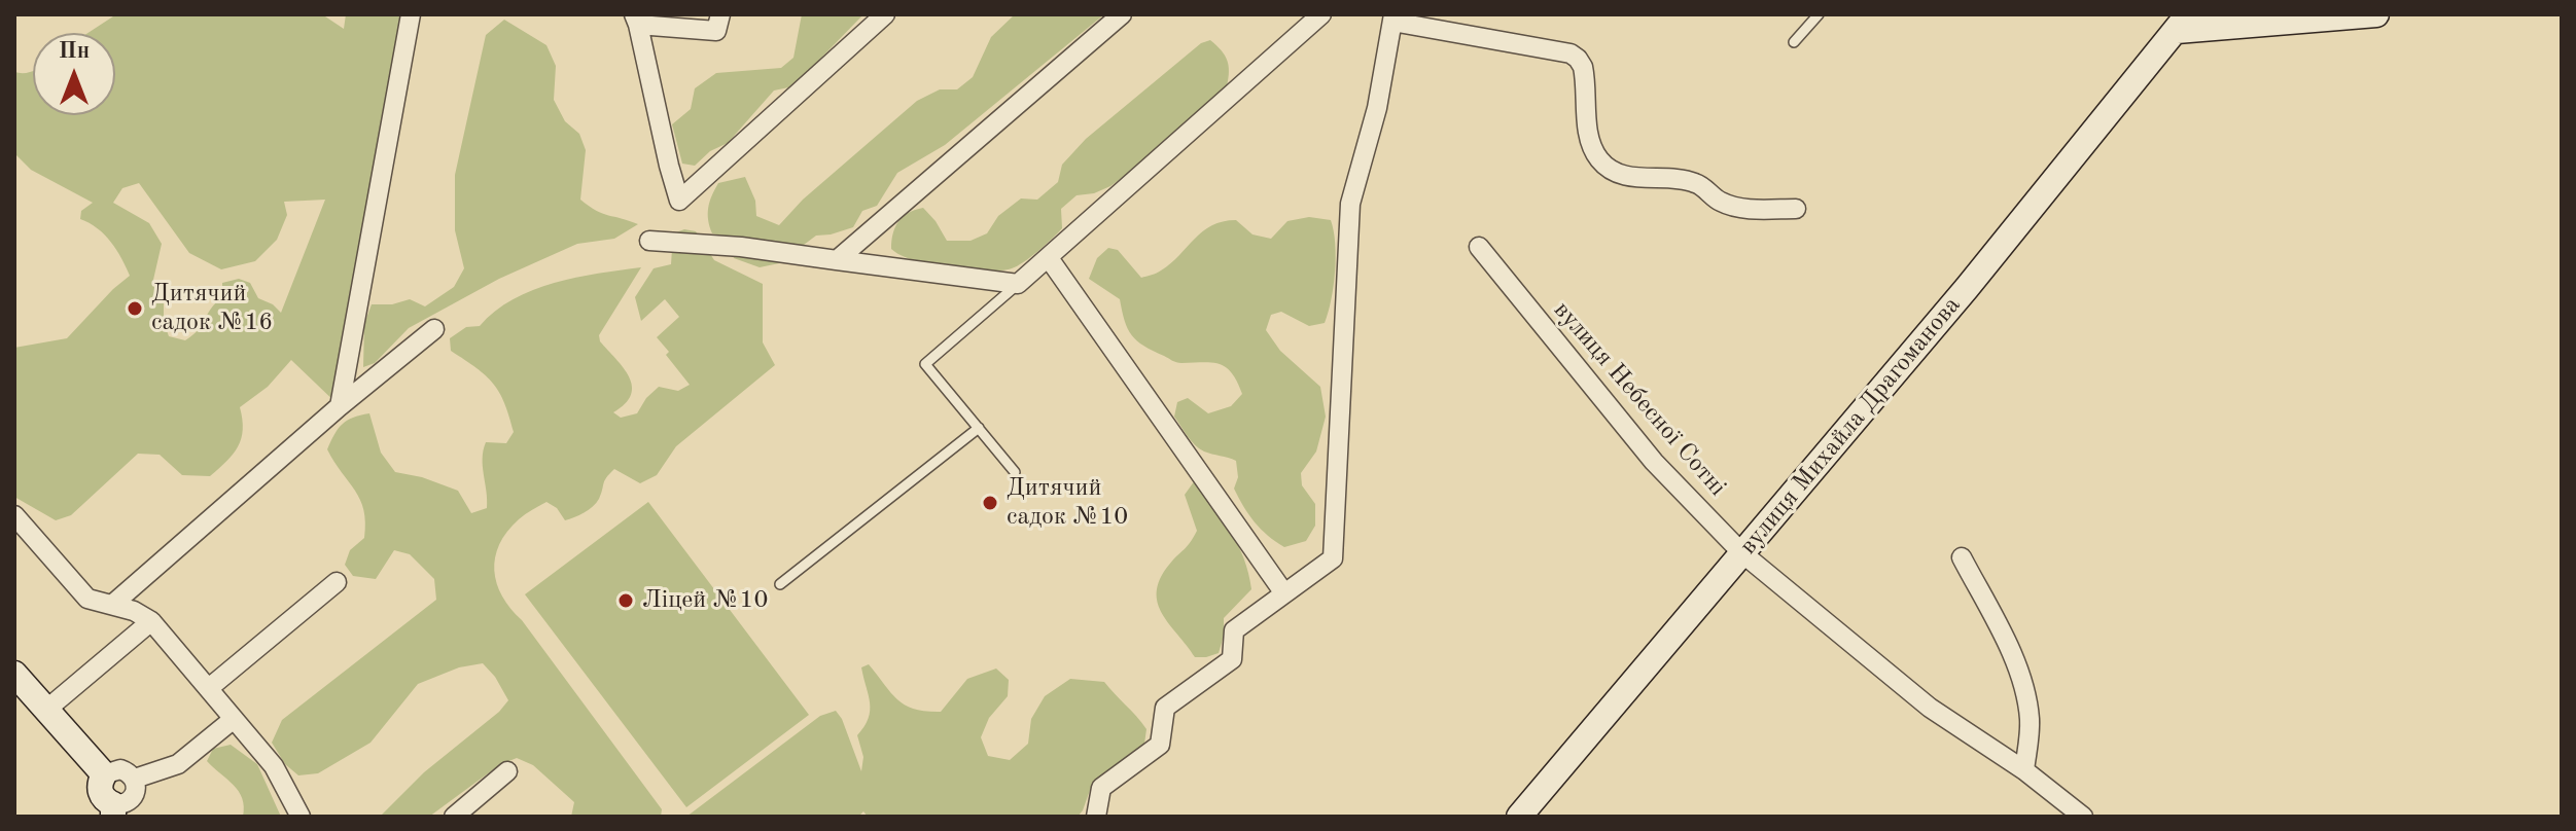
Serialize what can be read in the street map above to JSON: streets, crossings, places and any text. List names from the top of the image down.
{
  "streets": {
    "street": ["вулиця Небесної Сотні", "вулиця Михайла Драгоманова"]
  },
  "crossings": [
    ["вулиця Небесної Сотні", "вулиця Михайла Драгоманова"]
  ],
  "places": ["Дитячий садок №16", "Дитячий садок №10", "Ліцей №10"],
  "north": "top"
}
